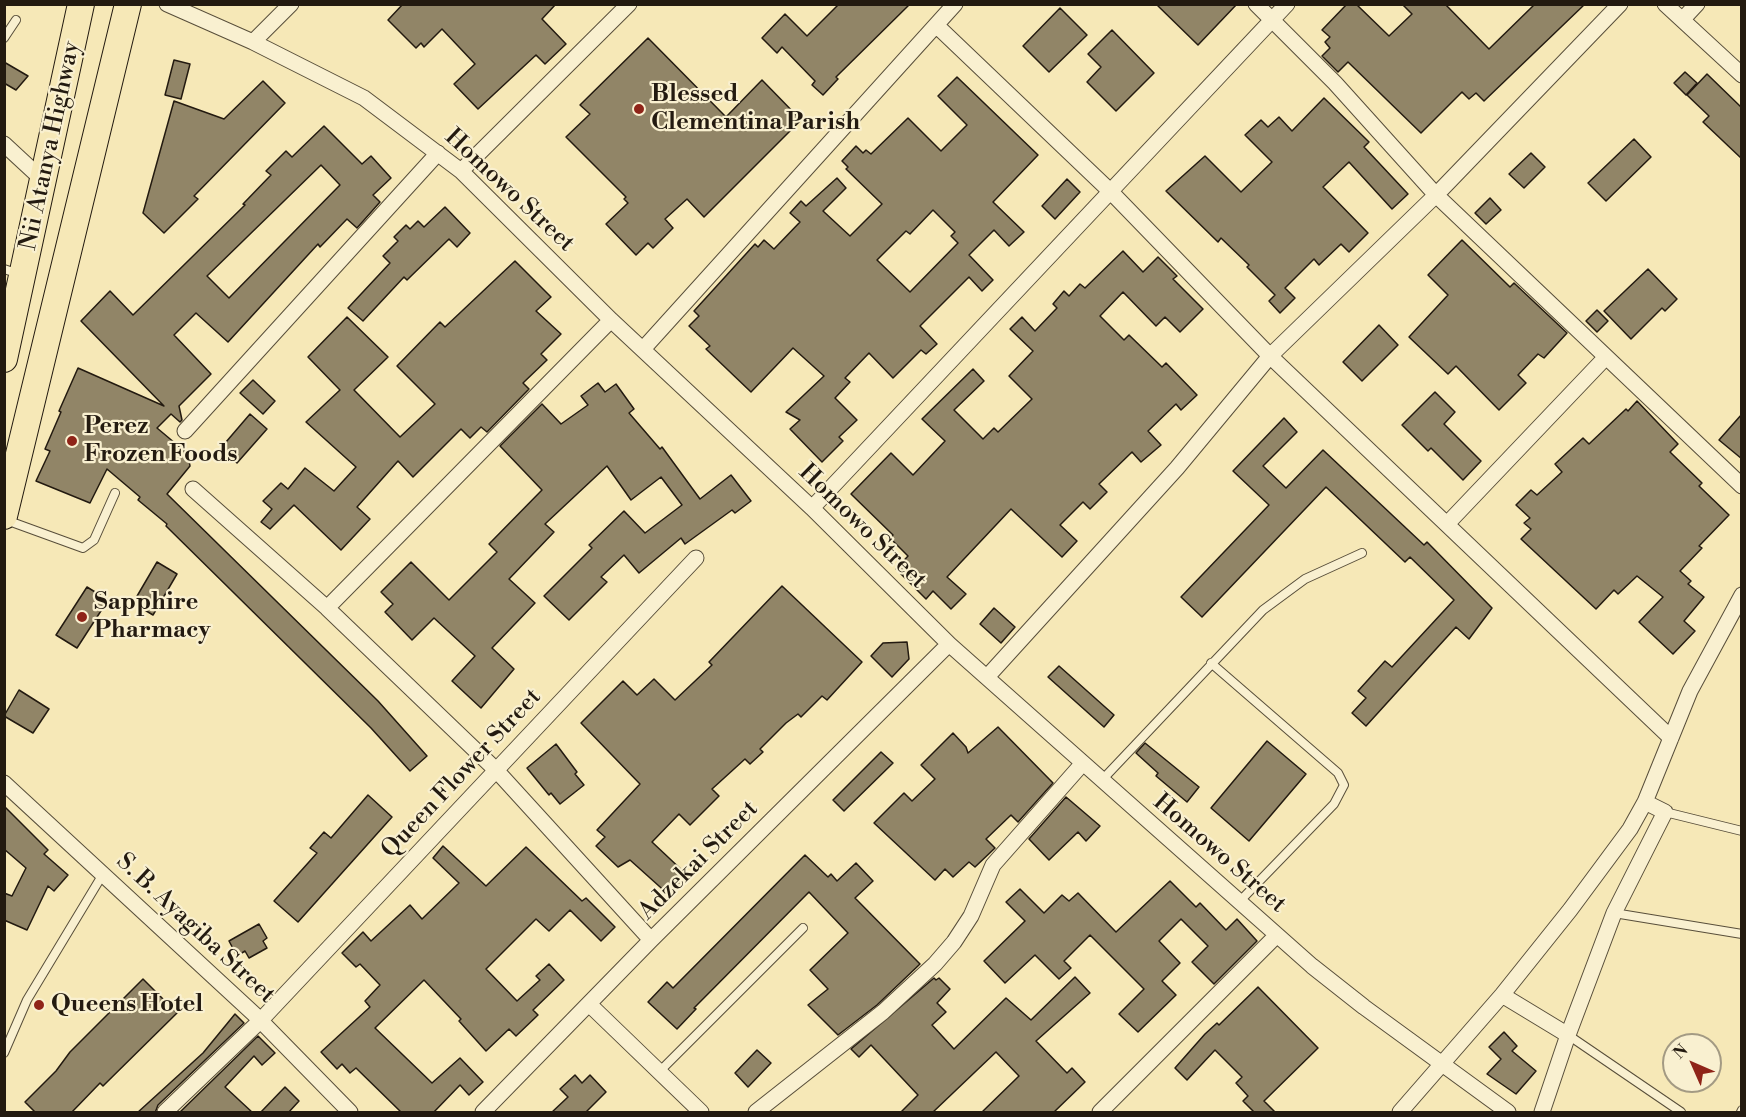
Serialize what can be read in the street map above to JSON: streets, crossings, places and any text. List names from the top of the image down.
{
  "streets": {
    "main road": ["Nii Atanya Highway"],
    "street": [
      "Homowo Street",
      "Queen Flower Street",
      "Adzekai Street",
      "S. B. Ayagiba Street"
    ]
  },
  "crossings": [
    ["Homowo Street", "Adzekai Street"],
    ["Queen Flower Street", "S. B. Ayagiba Street"]
  ],
  "places": [
    "Blessed Clementina Parish",
    "Perez Frozen Foods",
    "Sapphire Pharmacy",
    "Queens Hotel"
  ],
  "north": "top left"
}
